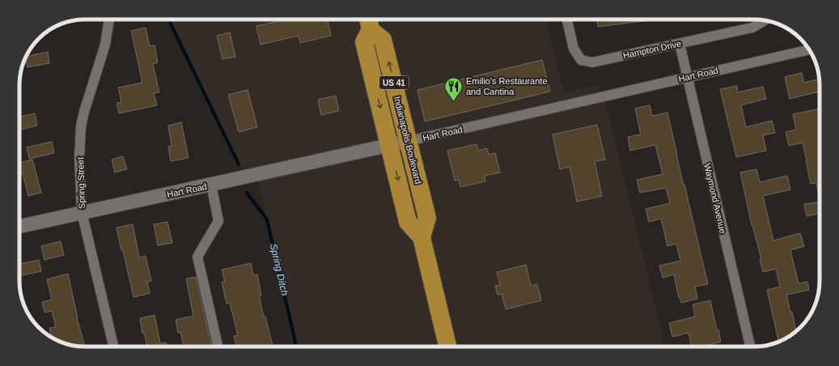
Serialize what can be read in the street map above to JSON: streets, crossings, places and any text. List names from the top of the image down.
{
  "streets": {
    "highway": ["US 41", "Indianapolis Boulevard"],
    "street": [
      "Hampton Drive",
      "Hart Road",
      "Spring Street",
      "Waymond Avenue"
    ]
  },
  "crossings": [
    ["Hampton Drive", "Waymond Avenue"],
    ["Hart Road", "Indianapolis Boulevard"],
    ["Hart Road", "Spring Street"],
    ["Hart Road", "Waymond Avenue"]
  ],
  "water": ["Spring Ditch"],
  "places": {
    "restaurant": ["Emilio's Restaurante and Cantina"]
  }
}
